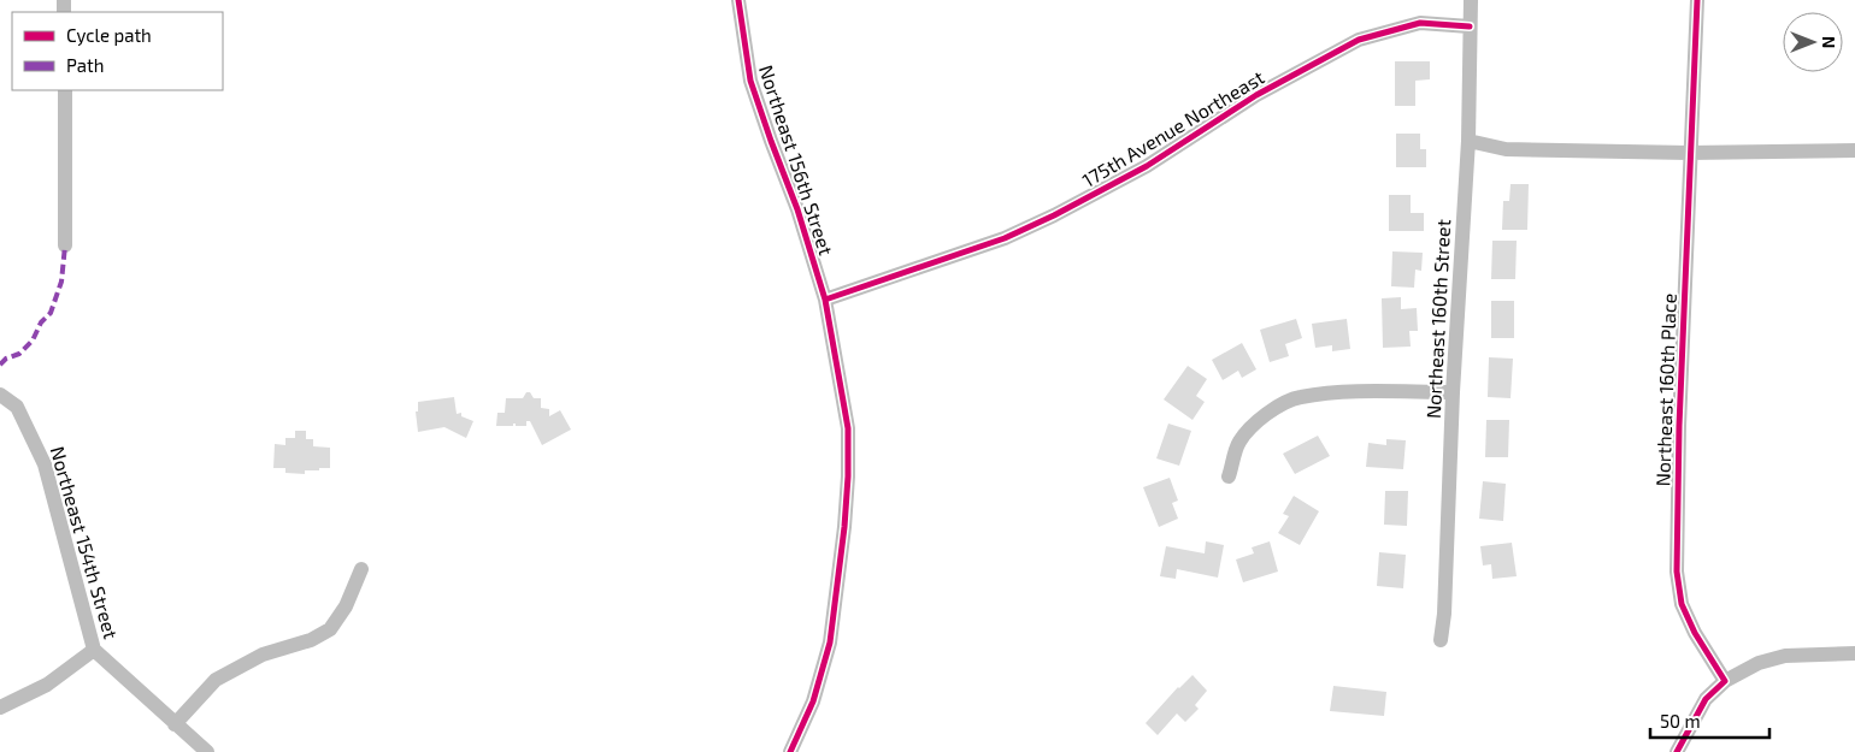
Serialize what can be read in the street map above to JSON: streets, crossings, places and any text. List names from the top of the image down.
{
  "streets": {
    "street": [
      "175th Avenue Northeast",
      "Northeast 156th Street",
      "Northeast 160th Street",
      "Northeast 160th Place",
      "Northeast 154th Street"
    ]
  },
  "crossings": [
    ["175th Avenue Northeast", "Northeast 156th Street"],
    ["175th Avenue Northeast", "Northeast 160th Street"]
  ],
  "legend": ["Cycle path", "Path"],
  "scale_bar": "50 m",
  "north": "right"
}
